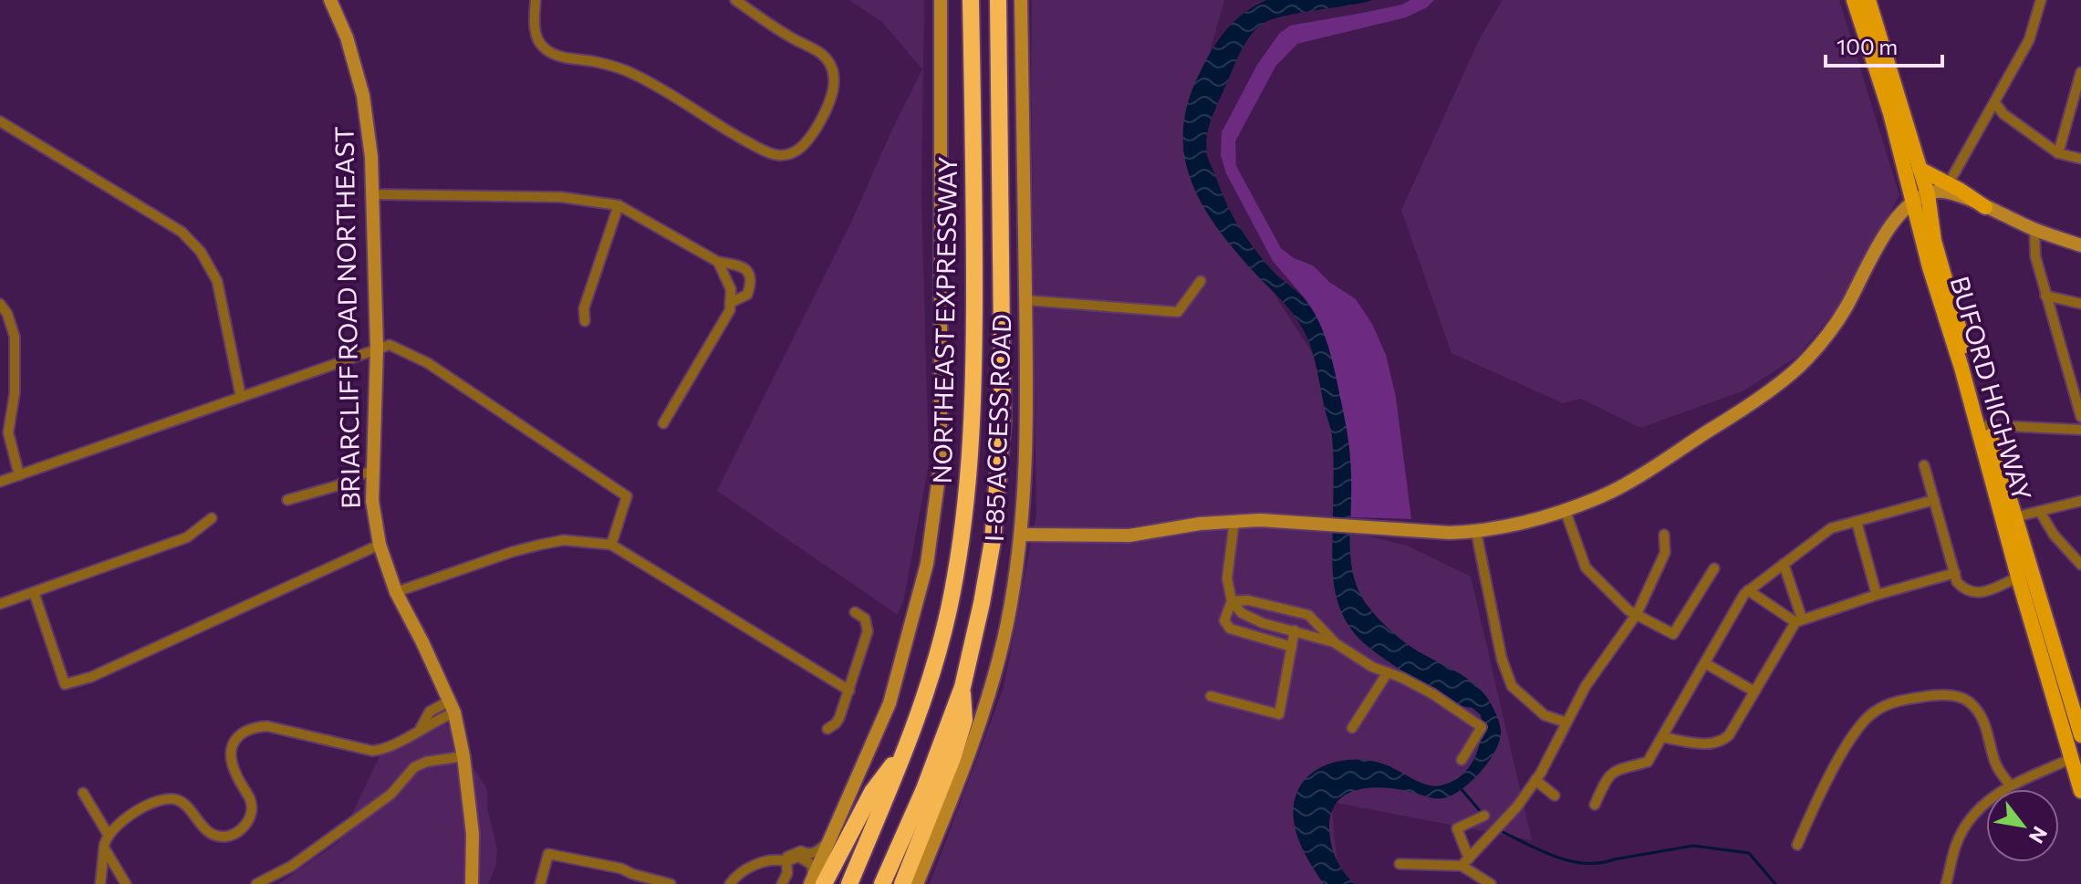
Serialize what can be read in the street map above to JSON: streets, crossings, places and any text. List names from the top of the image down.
{
  "streets": {
    "highway": ["NORTHEAST EXPRESSWAY"],
    "main road": ["BRIARCLIFF ROAD NORTHEAST", "BUFORD HIGHWAY", "I-85 ACCESS ROAD"]
  },
  "scale_bar": "100 m",
  "north": "bottom right"
}
